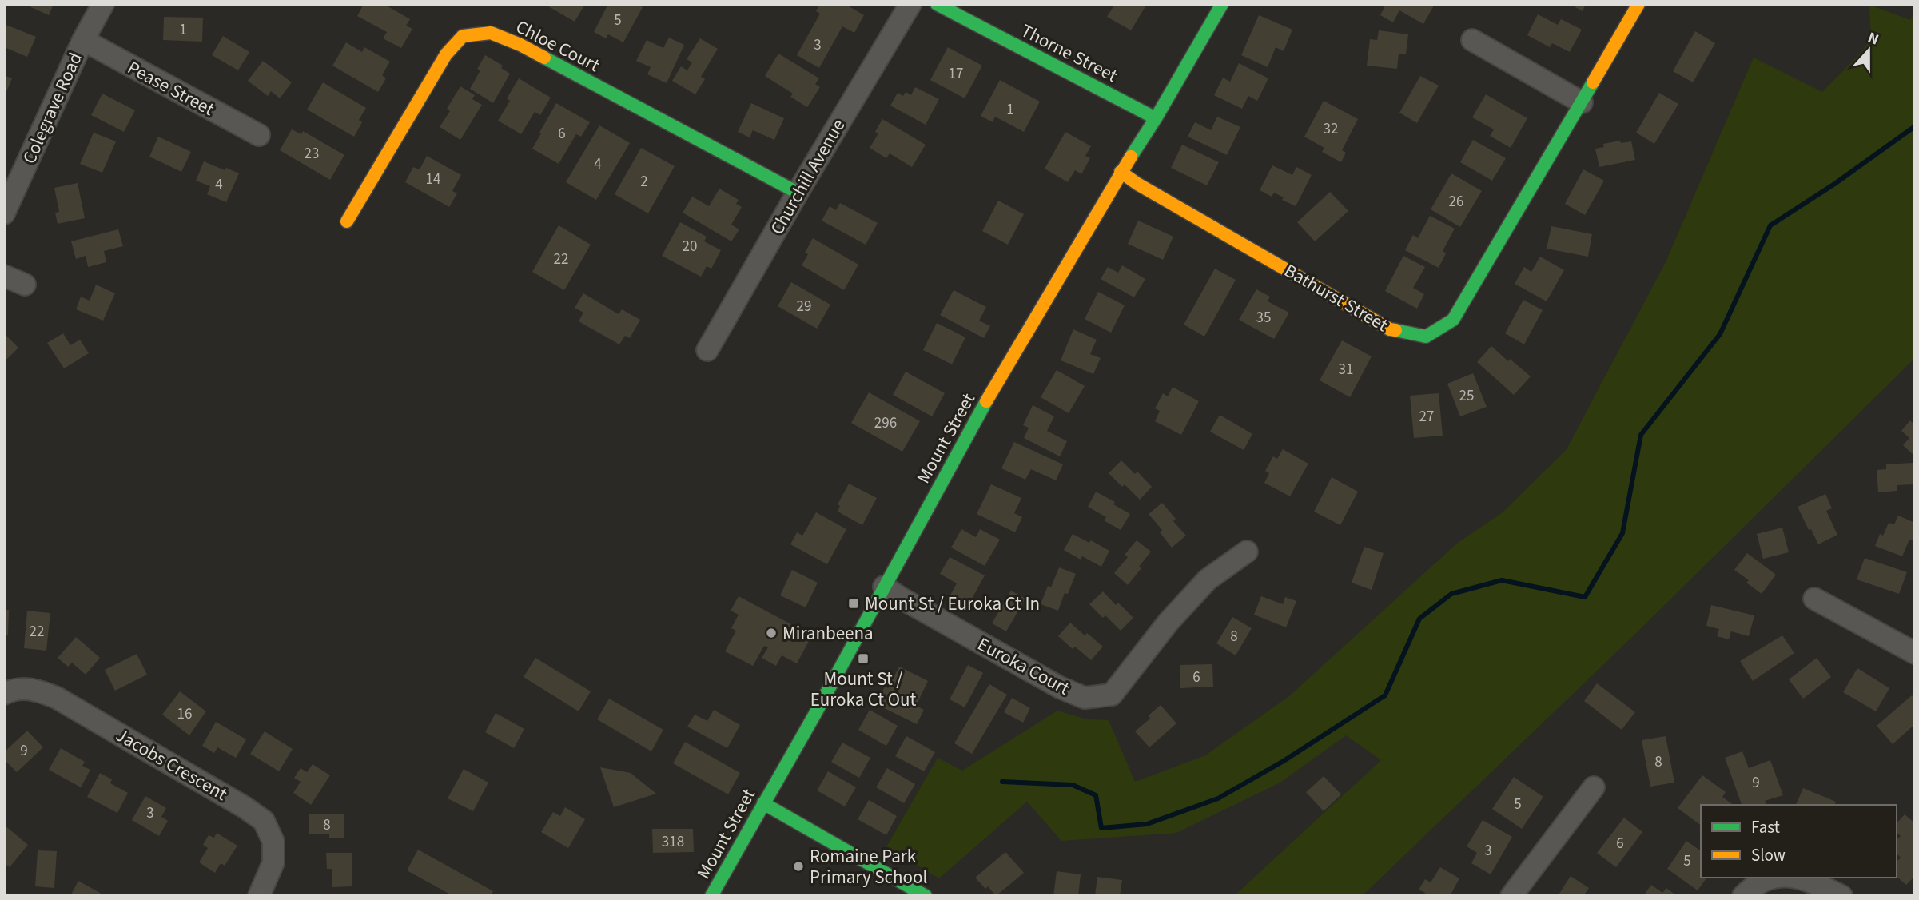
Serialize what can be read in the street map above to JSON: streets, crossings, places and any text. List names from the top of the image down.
{
  "streets": {
    "main road": [
      "Chloe Court",
      "Thorne Street",
      "Bathurst Street",
      "Mount Street"
    ],
    "street": [
      "Pease Street",
      "Colegrave Road",
      "Churchill Avenue",
      "Euroka Court",
      "Jacobs Crescent"
    ]
  },
  "crossings": [
    ["Chloe Court", "Churchill Avenue"],
    ["Thorne Street", "Mount Street"],
    ["Pease Street", "Colegrave Road"],
    ["Bathurst Street", "Mount Street"],
    ["Mount Street", "Euroka Court"]
  ],
  "places": {
    "transit": ["Mount St / Euroka Ct In", "Mount St / Euroka Ct Out"],
    "other": ["Miranbeena", "Romaine Park Primary School"]
  },
  "house_numbers": [
    "5",
    "1",
    "3",
    "17",
    "1",
    "32",
    "6",
    "23",
    "4",
    "14",
    "2",
    "4",
    "26",
    "20",
    "22",
    "29",
    "35",
    "31",
    "25",
    "27",
    "296",
    "22",
    "8",
    "6",
    "16",
    "9",
    "8",
    "9",
    "5",
    "3",
    "8",
    "318",
    "6",
    "3",
    "5"
  ],
  "legend": ["Fast", "Slow"],
  "north": "top"
}
